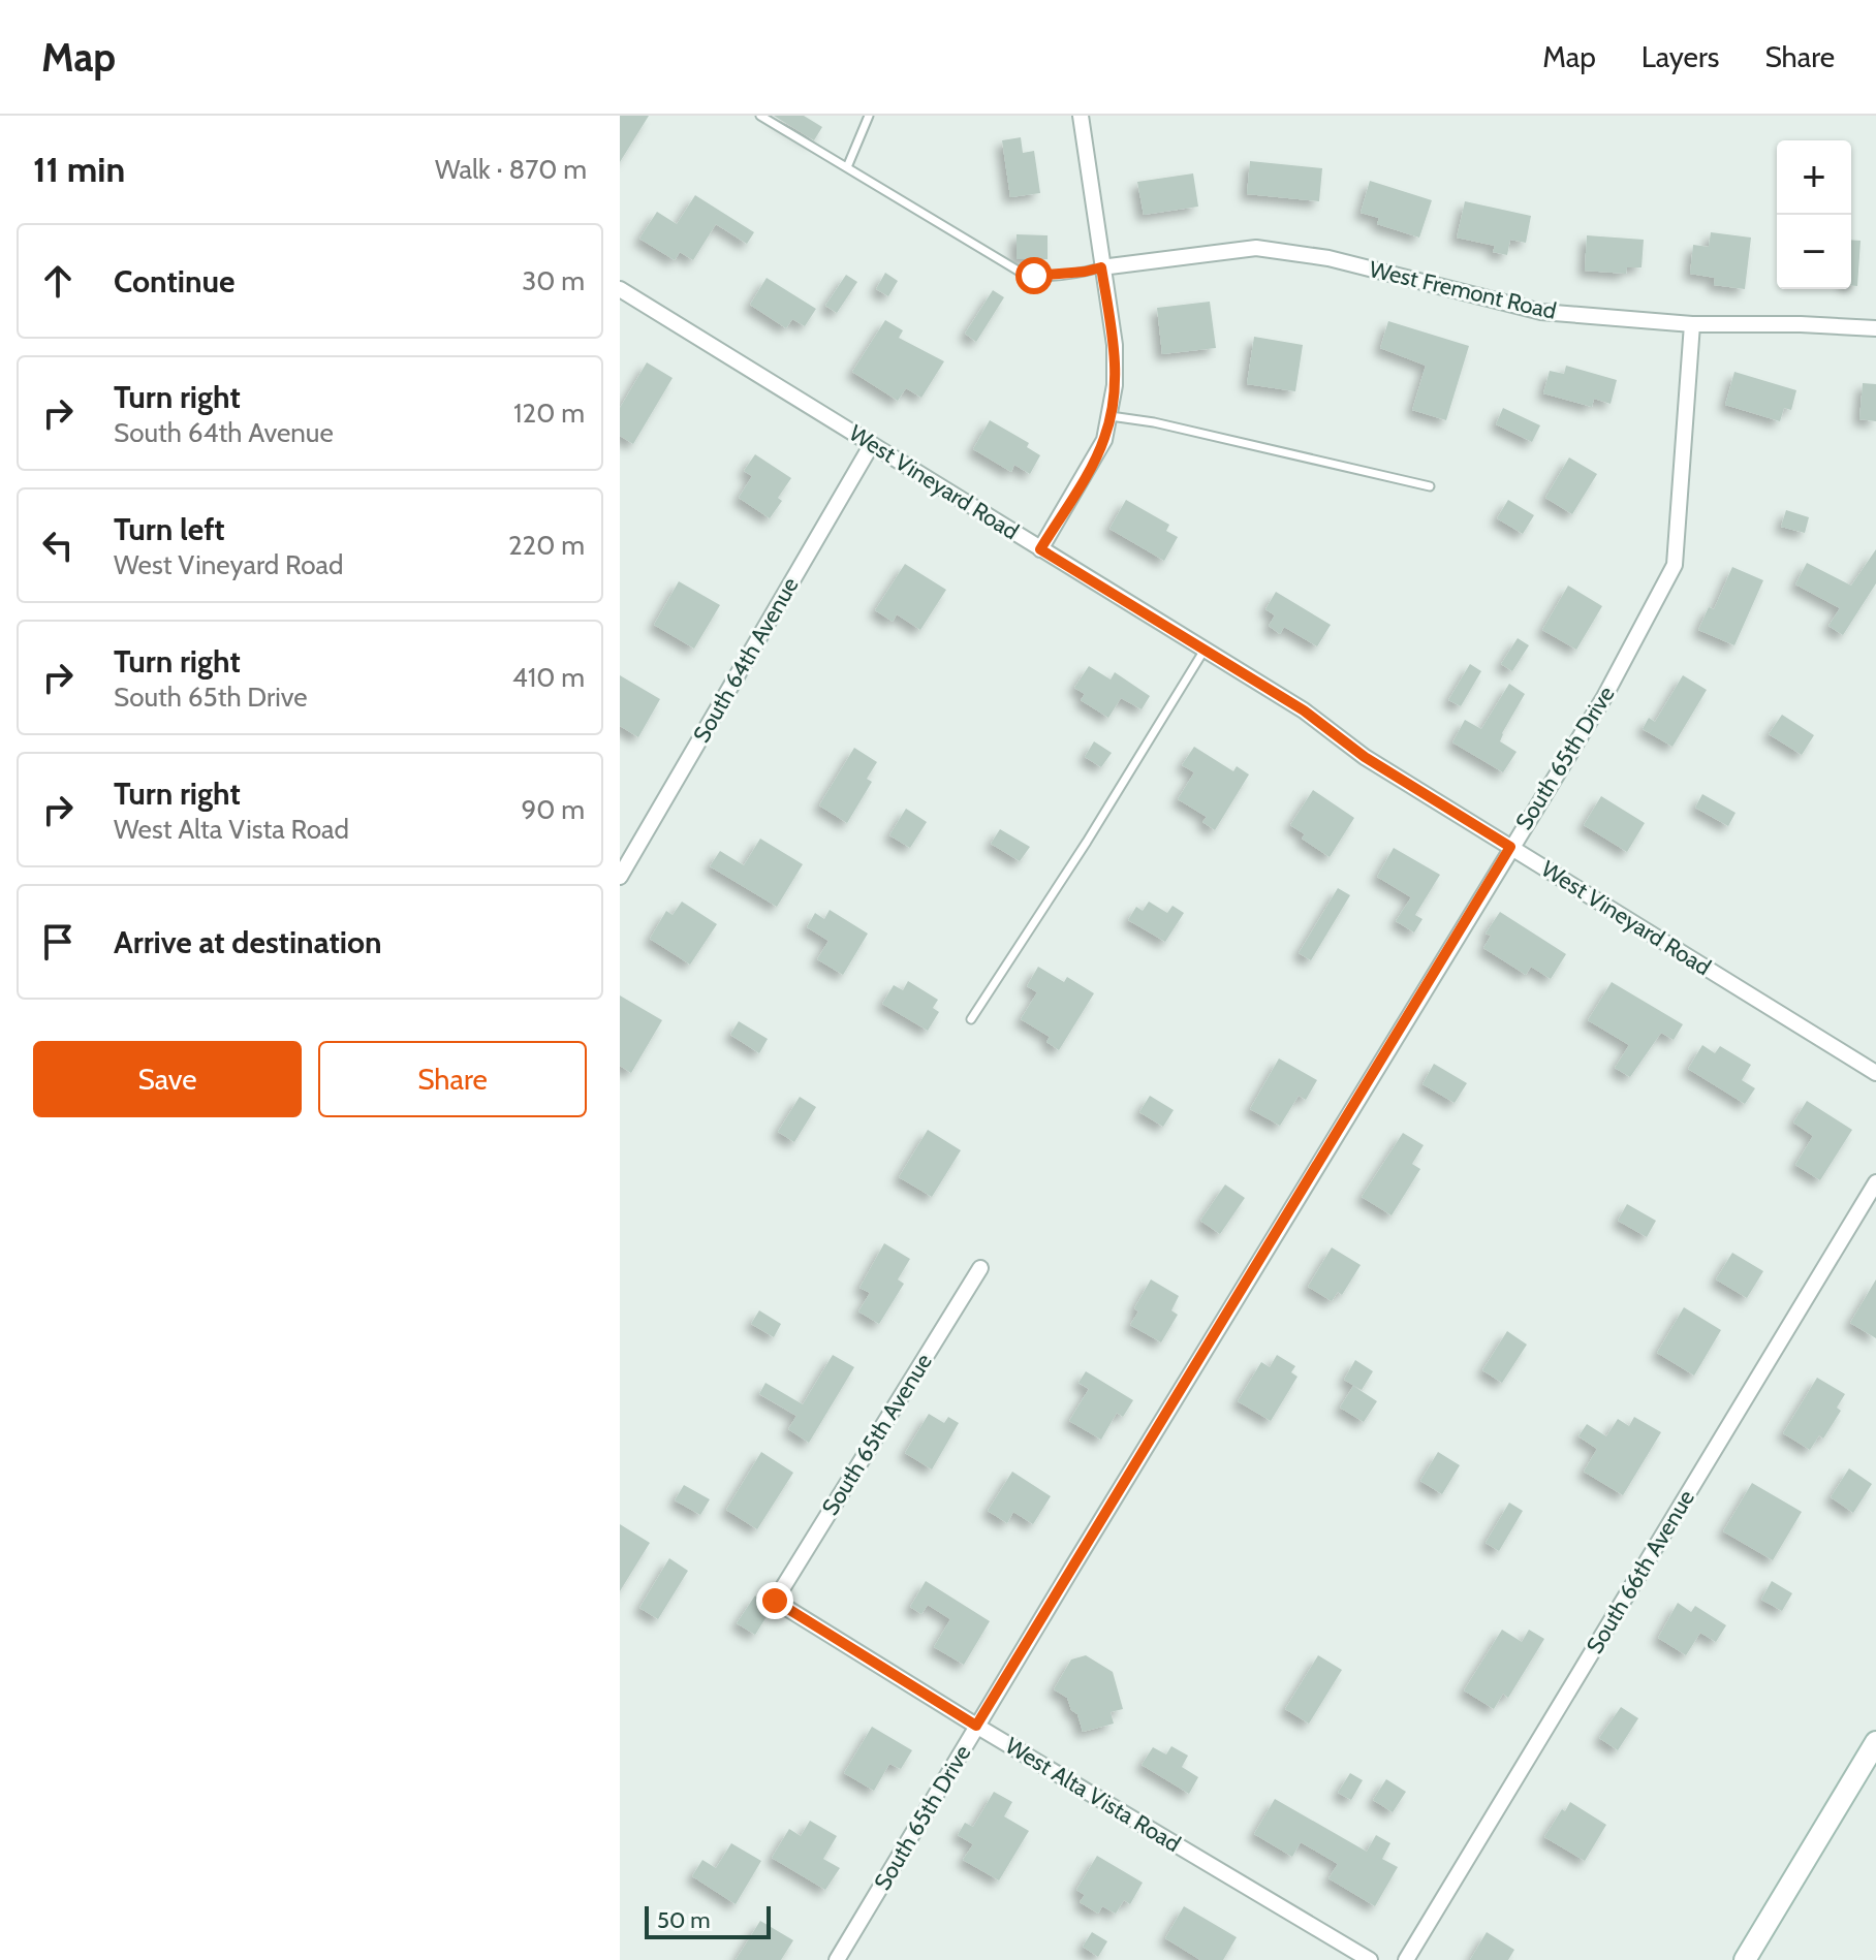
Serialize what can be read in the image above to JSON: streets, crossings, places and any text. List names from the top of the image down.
{
  "streets": {
    "street": [
      "West Fremont Road",
      "West Vineyard Road",
      "South 64th Avenue",
      "South 65th Drive",
      "South 65th Avenue",
      "South 66th Avenue",
      "West Alta Vista Road"
    ]
  },
  "crossings": [
    ["West Fremont Road", "South 65th Drive"],
    ["West Vineyard Road", "South 64th Avenue"],
    ["West Vineyard Road", "South 65th Drive"],
    ["South 65th Drive", "West Alta Vista Road"],
    ["South 65th Avenue", "West Alta Vista Road"]
  ],
  "scale_bar": "50 m",
  "page": {
    "header": "Map",
    "nav": ["Map", "Layers", "Share"],
    "heading": ["11 min", "Walk · 870 m"],
    "map_buttons": ["+", "−"],
    "list": [
      ["Continue", "30 m"],
      ["Turn right", "South 64th Avenue", "120 m"],
      ["Turn left", "West Vineyard Road", "220 m"],
      ["Turn right", "South 65th Drive", "410 m"],
      ["Turn right", "West Alta Vista Road", "90 m"],
      "Arrive at destination"
    ],
    "buttons": ["Save", "Share"],
    "scale": "50 m"
  }
}
